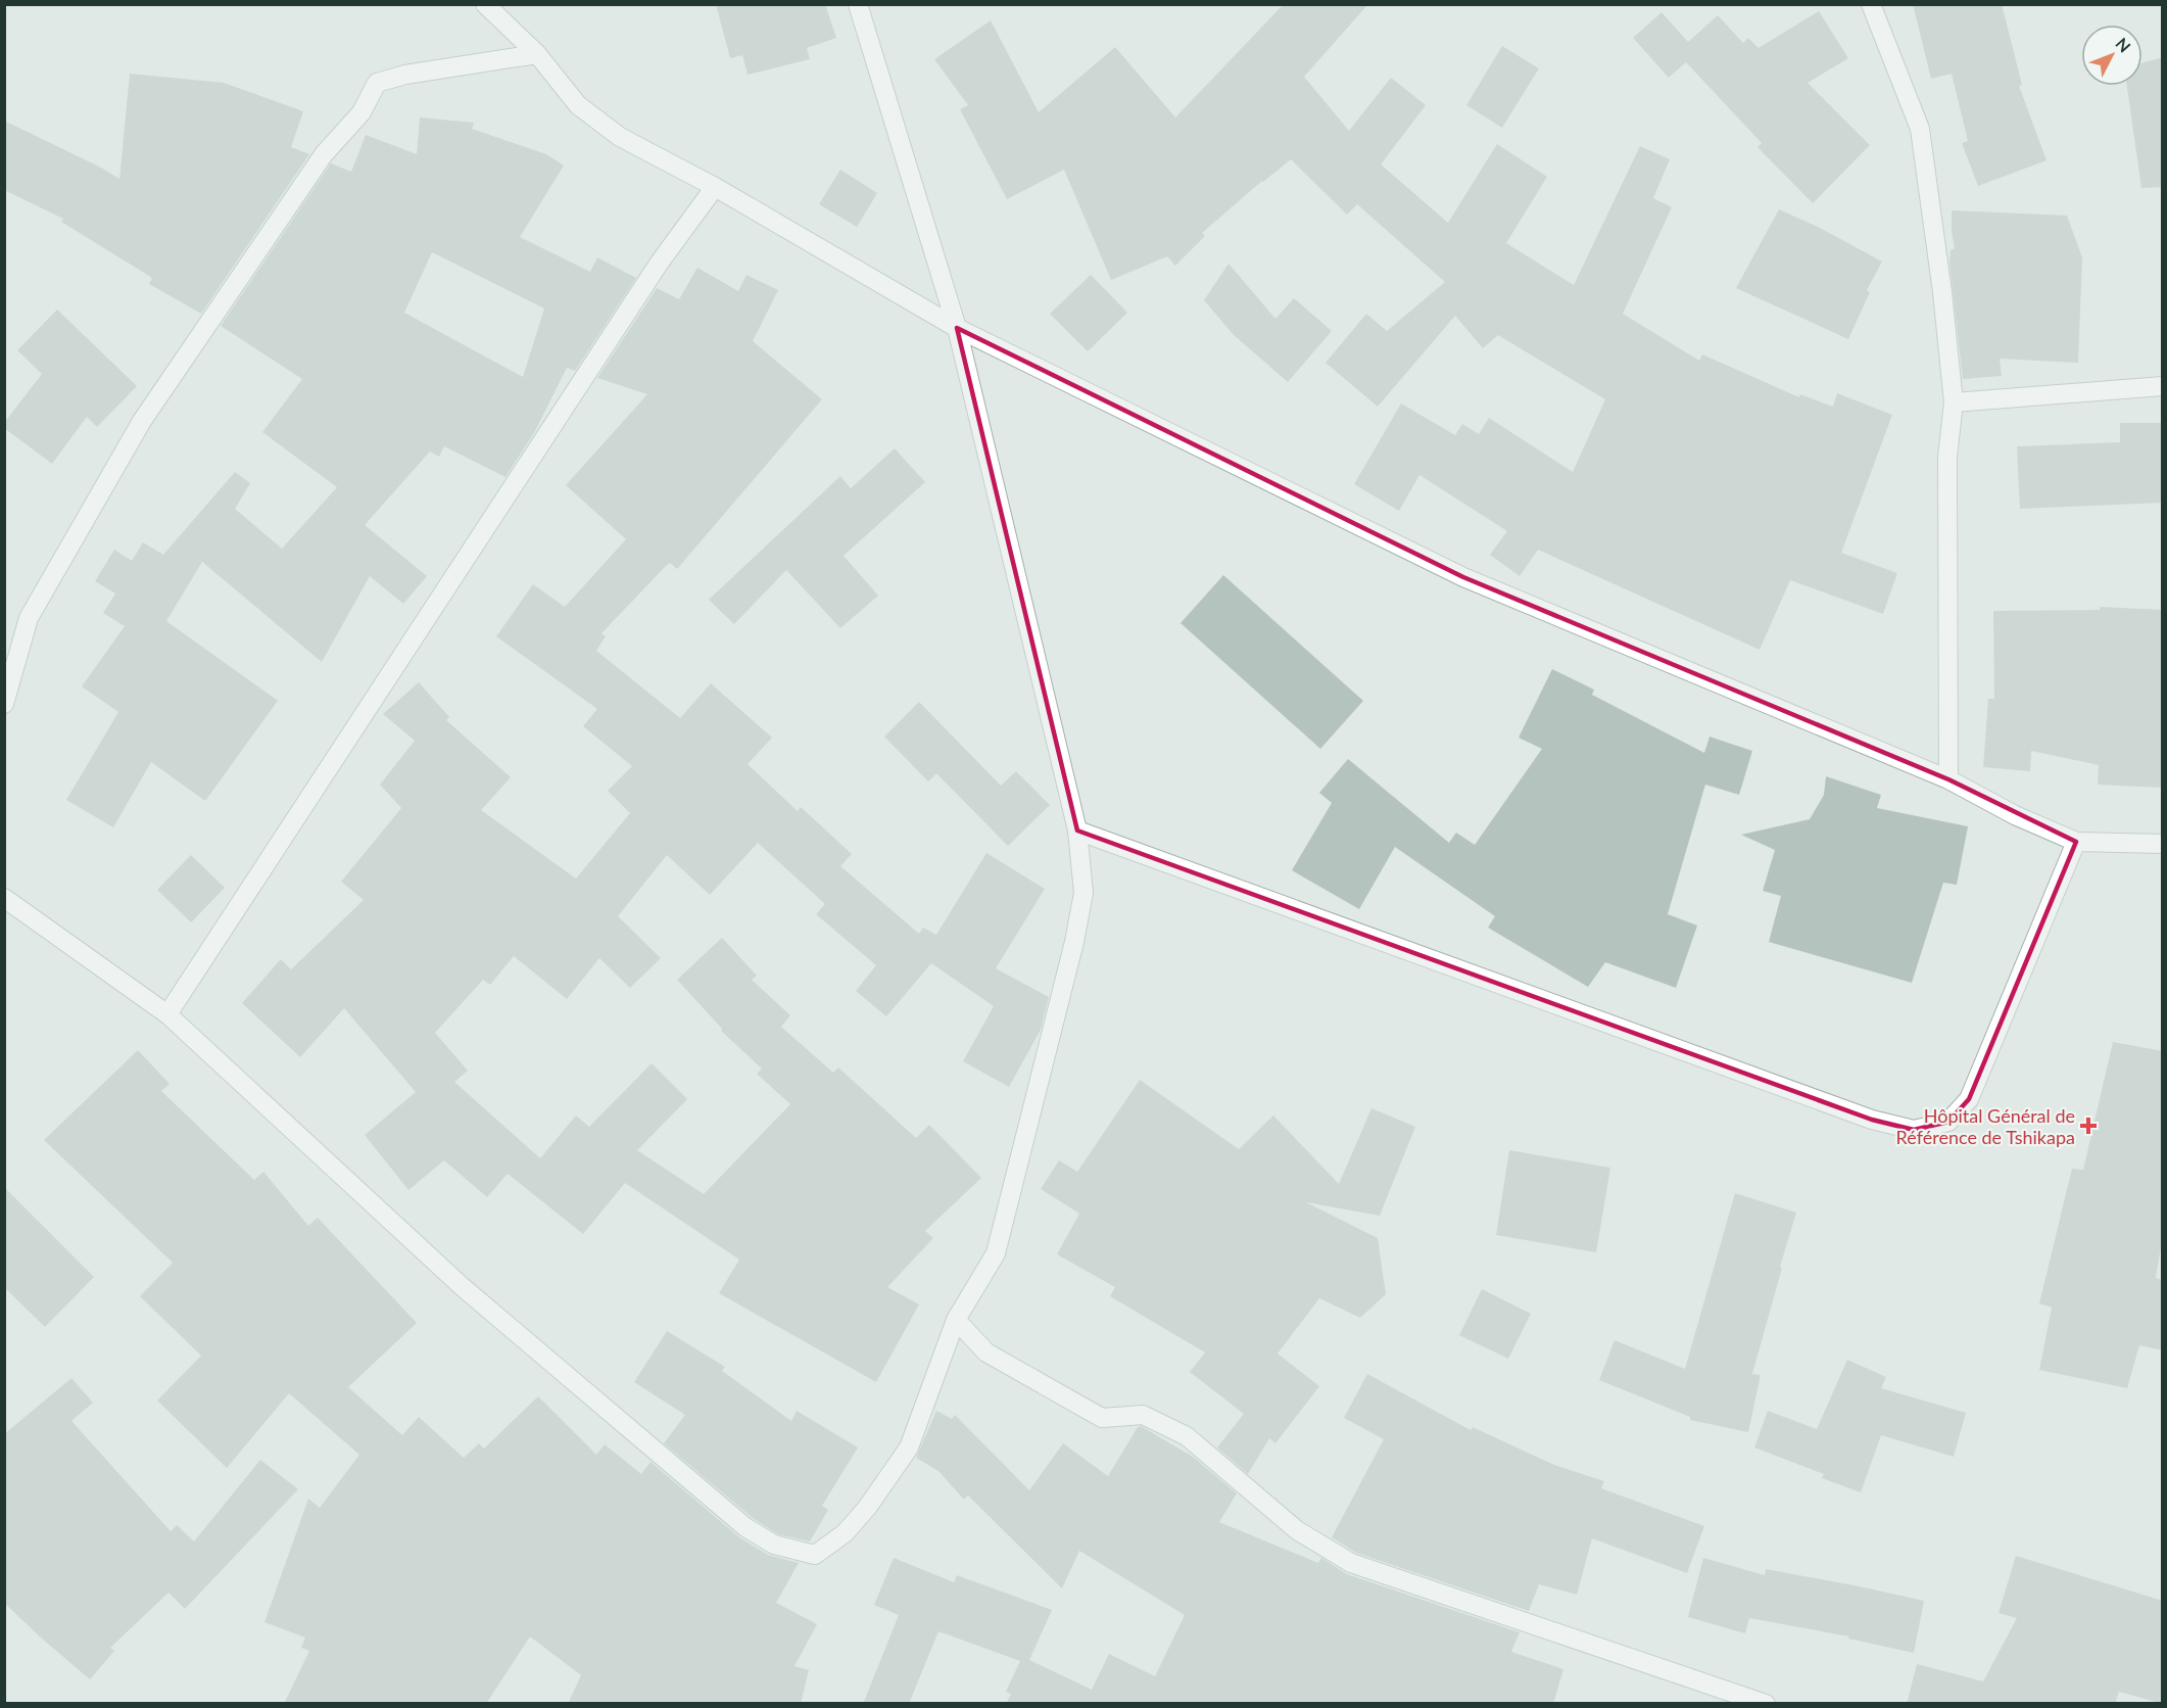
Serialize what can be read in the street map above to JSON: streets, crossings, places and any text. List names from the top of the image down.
{
  "places": {
    "health": ["Hôpital Général de Référence de Tshikapa"]
  },
  "north": "top right"
}
